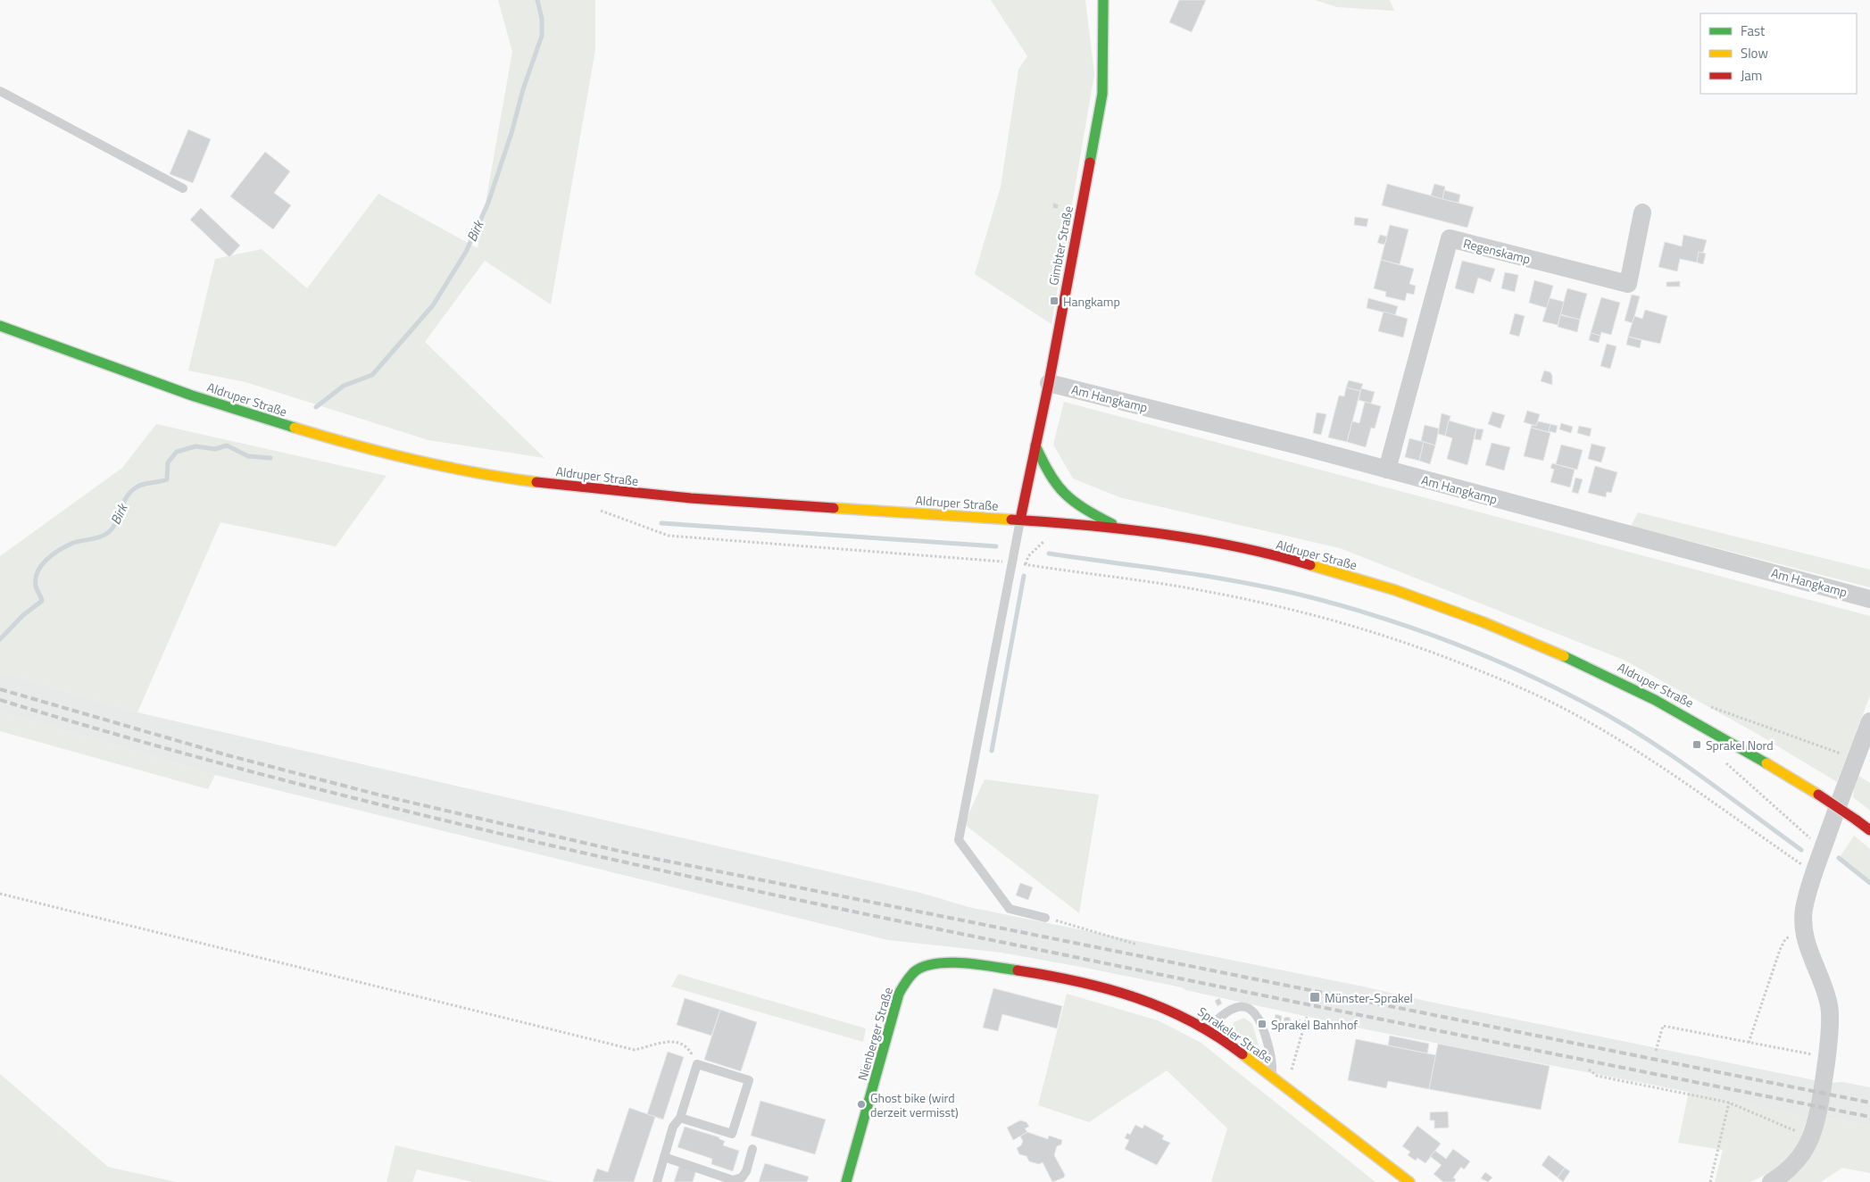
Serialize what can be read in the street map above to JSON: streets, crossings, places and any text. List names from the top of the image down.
{
  "streets": {
    "main road": [
      "Gimbter Straße",
      "Aldruper Straße",
      "Nienberger Straße",
      "Sprakeler Straße"
    ],
    "street": ["Regenskamp", "Am Hangkamp"]
  },
  "crossings": [
    ["Gimbter Straße", "Am Hangkamp"],
    ["Gimbter Straße", "Aldruper Straße"],
    ["Regenskamp", "Am Hangkamp"],
    ["Nienberger Straße", "Sprakeler Straße"]
  ],
  "water": ["Birk"],
  "places": {
    "transit": [
      "Hangkamp",
      "Sprakel Nord",
      "Münster-Sprakel",
      "Sprakel Bahnhof"
    ],
    "other": ["Ghost bike (wird derzeit vermisst)"]
  },
  "legend": ["Fast", "Slow", "Jam"]
}
